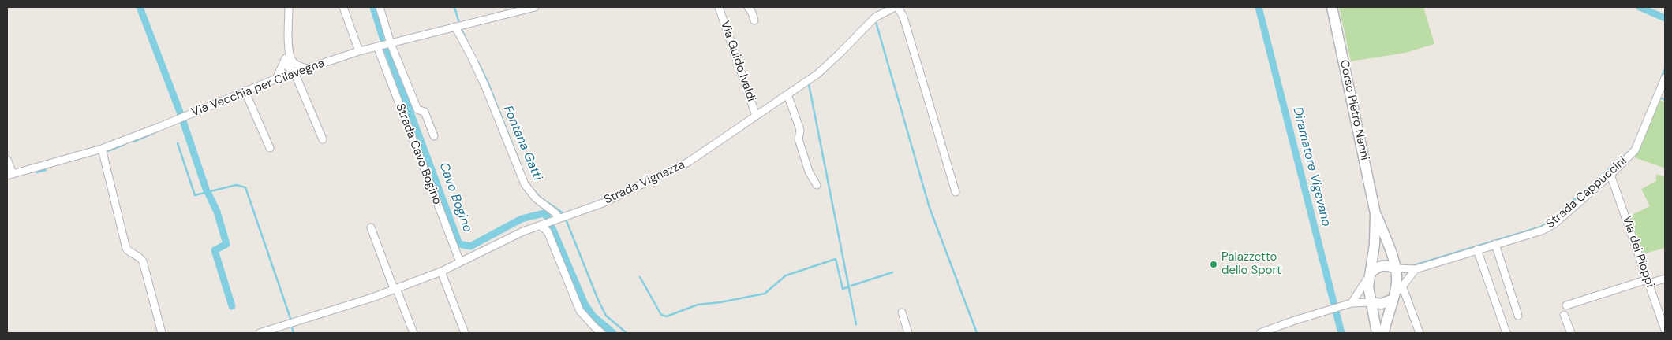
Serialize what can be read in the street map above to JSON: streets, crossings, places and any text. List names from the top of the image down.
{
  "streets": {
    "main road": ["Corso Pietro Nenni"],
    "street": [
      "Via Guido Ivaldi",
      "Via Vecchia per Cilavegna",
      "Strada Cavo Bogino",
      "Strada Vignazza",
      "Strada Cappuccini",
      "Via dei Pioppi"
    ]
  },
  "crossings": [
    ["Via Guido Ivaldi", "Strada Vignazza"],
    ["Via Vecchia per Cilavegna", "Strada Cavo Bogino"],
    ["Strada Cavo Bogino", "Strada Vignazza"],
    ["Strada Cappuccini", "Via dei Pioppi"]
  ],
  "water": ["Fontana Gatti", "Diramatore Vigevano", "Cavo Bogino"],
  "places": ["Palazzetto dello Sport"]
}
